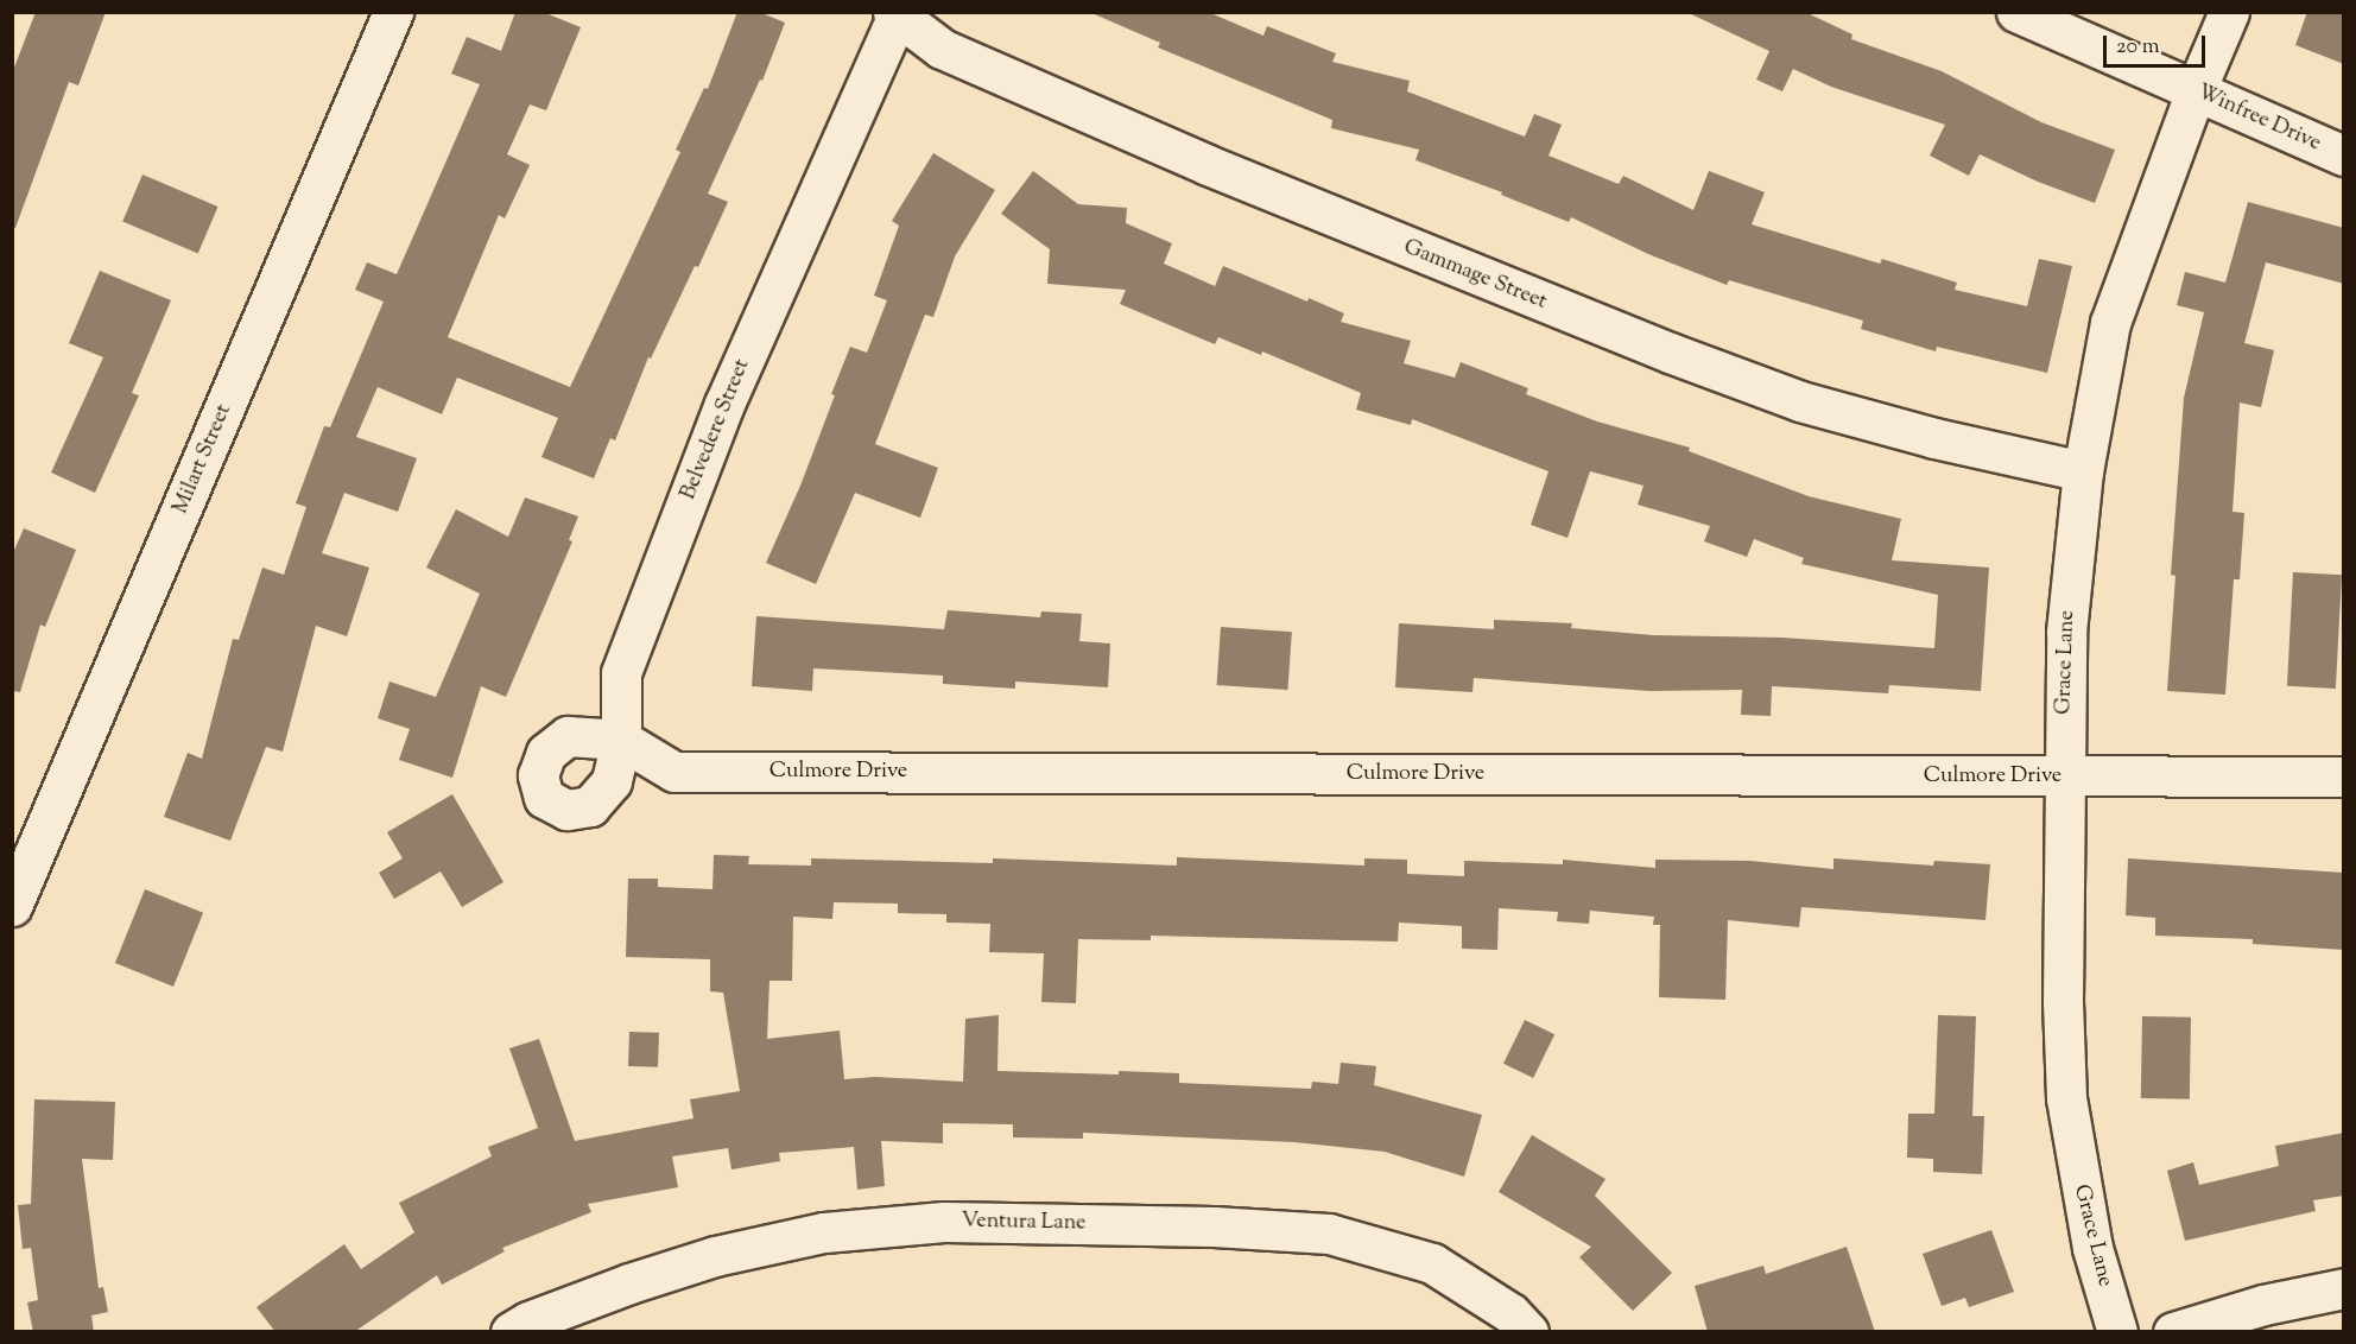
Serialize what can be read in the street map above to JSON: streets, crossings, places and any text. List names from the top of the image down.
{
  "streets": {
    "street": [
      "Winfree Drive",
      "Gammage Street",
      "Belvedere Street",
      "Milart Street",
      "Grace Lane",
      "Culmore Drive",
      "Ventura Lane"
    ]
  },
  "crossings": [
    ["Winfree Drive", "Grace Lane"],
    ["Gammage Street", "Belvedere Street"],
    ["Gammage Street", "Grace Lane"],
    ["Belvedere Street", "Culmore Drive"],
    ["Grace Lane", "Culmore Drive"]
  ],
  "scale_bar": "20 m"
}
